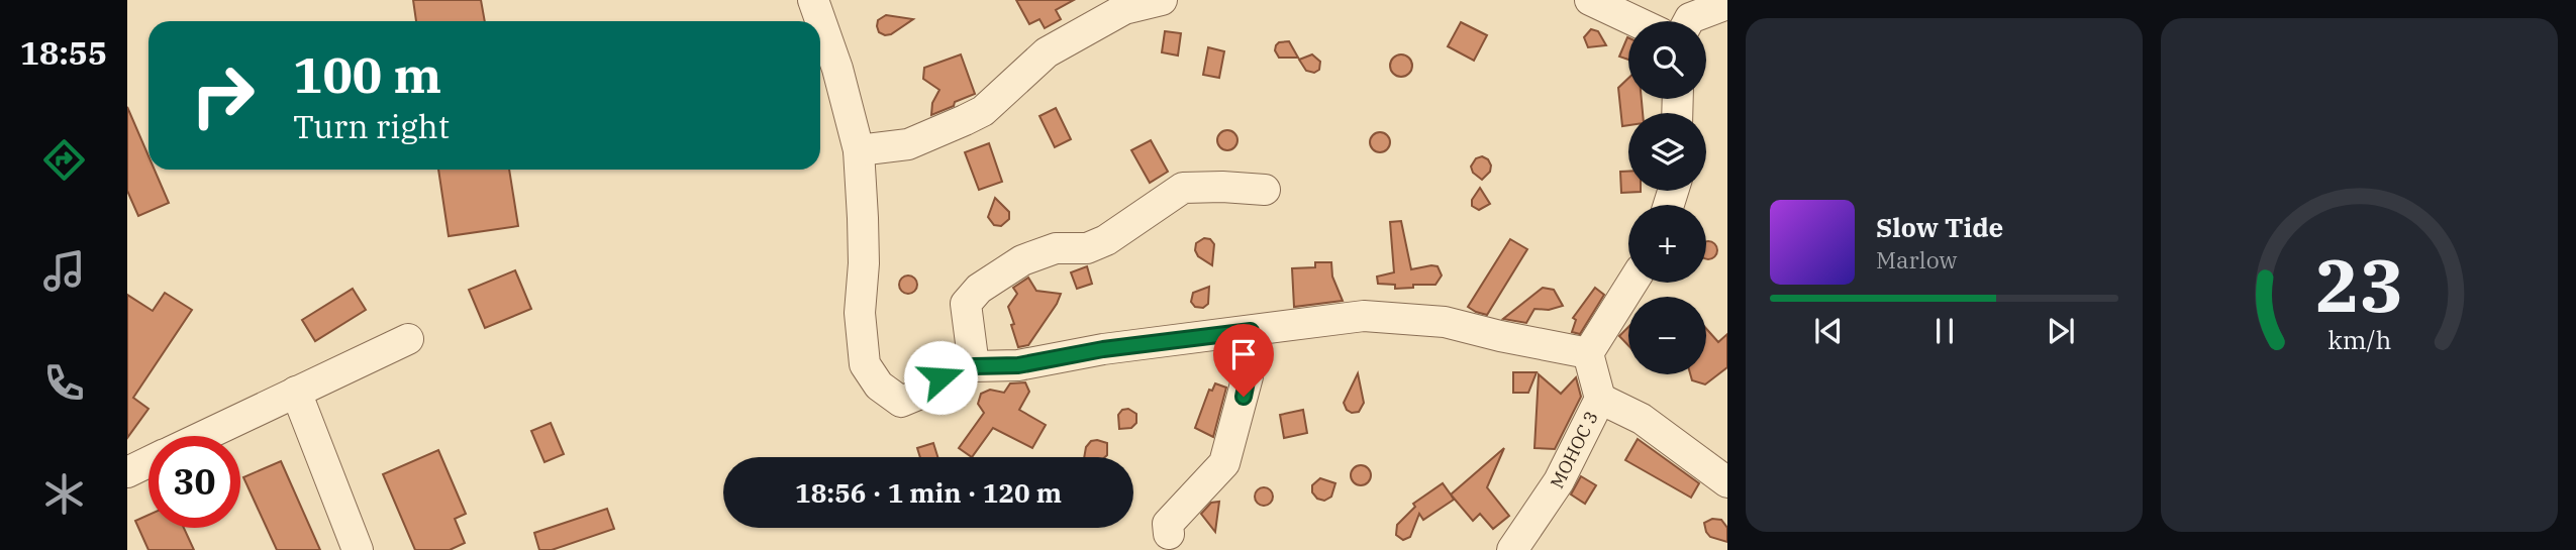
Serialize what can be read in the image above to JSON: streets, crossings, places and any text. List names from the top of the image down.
{
  "streets": {
    "street": ["МОНОС 3"]
  },
  "page": {
    "tabs": "18:55",
    "map_buttons": ["+", "−"],
    "turn": ["100 m", "Turn right"],
    "song": ["Slow Tide", "Marlow"],
    "limit": "30",
    "trip": "18:56 · 1 min · 120 m",
    "gauge": ["23", "km/h"]
  }
}
